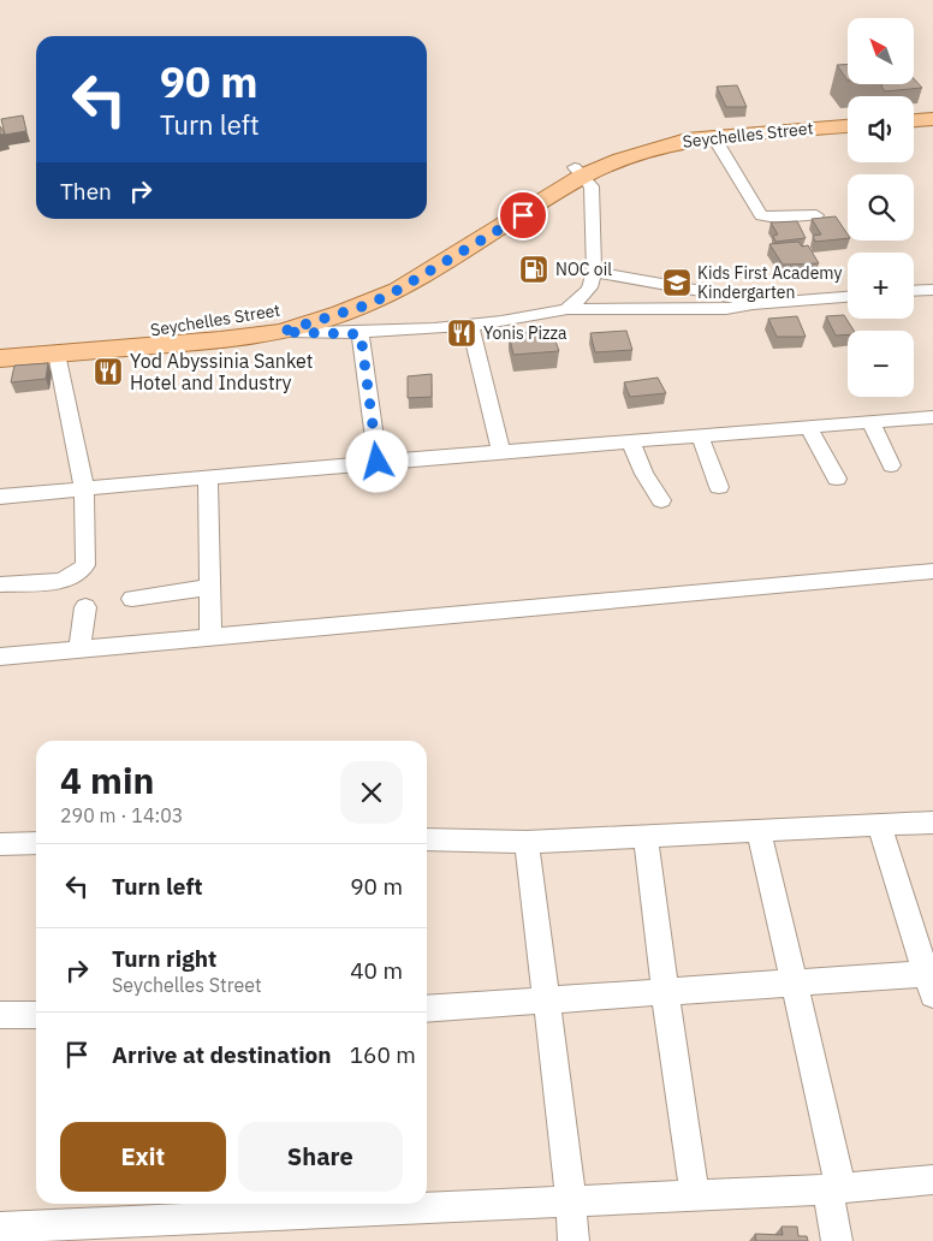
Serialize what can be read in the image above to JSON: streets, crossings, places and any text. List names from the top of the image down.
{
  "streets": {
    "main road": ["Seychelles Street"]
  },
  "places": {
    "fuel station": ["NOC oil"],
    "school or university": ["Kids First Academy Kindergarten"],
    "restaurant": ["Yonis Pizza", "Yod Abyssinia Sanket Hotel and Industry"]
  },
  "north": "top left",
  "page": {
    "map_buttons": ["+", "−"],
    "turn": ["90 m", "Turn left"],
    "then": "Then",
    "heading": ["4 min", "290 m · 14:03"],
    "list": [
      {
        "name": "Turn left",
        "value": "90 m"
      },
      {
        "name": "Turn right",
        "note": "Seychelles Street",
        "value": "40 m"
      },
      {
        "name": "Arrive at destination",
        "value": "160 m"
      }
    ],
    "buttons": ["Exit", "Share"]
  }
}
